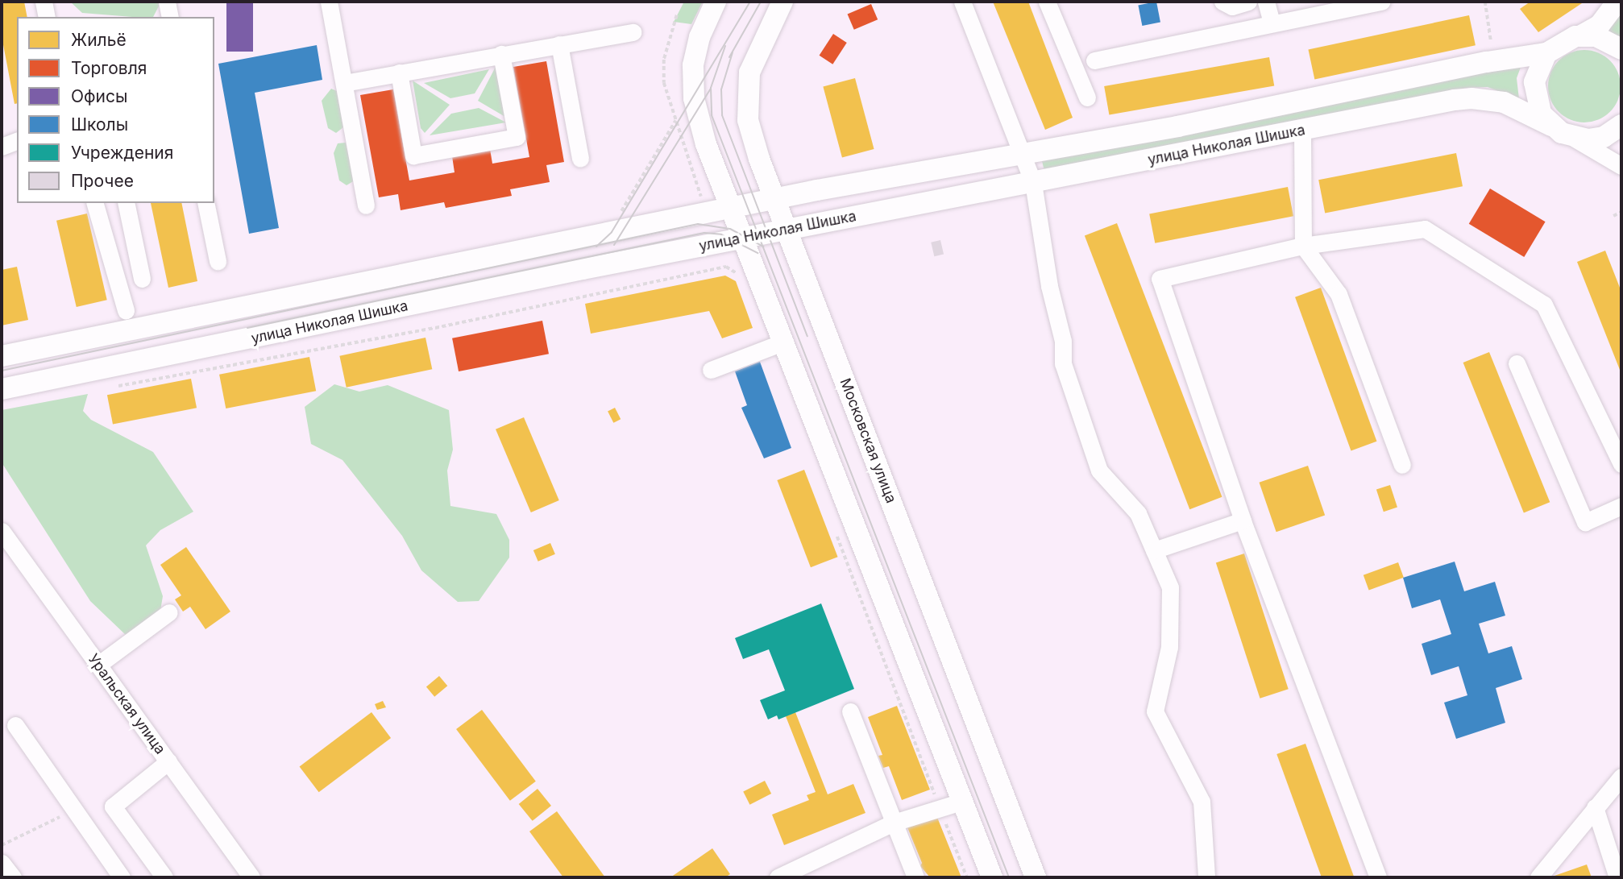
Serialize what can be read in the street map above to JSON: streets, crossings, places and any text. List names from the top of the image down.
{
  "streets": {
    "main road": ["улица Николая Шишка", "Московская улица"],
    "street": ["Уральская улица"]
  },
  "crossings": [
    ["улица Николая Шишка", "Московская улица"]
  ],
  "legend": [
    "Жильё",
    "Торговля",
    "Офисы",
    "Школы",
    "Учреждения",
    "Прочее"
  ]
}
